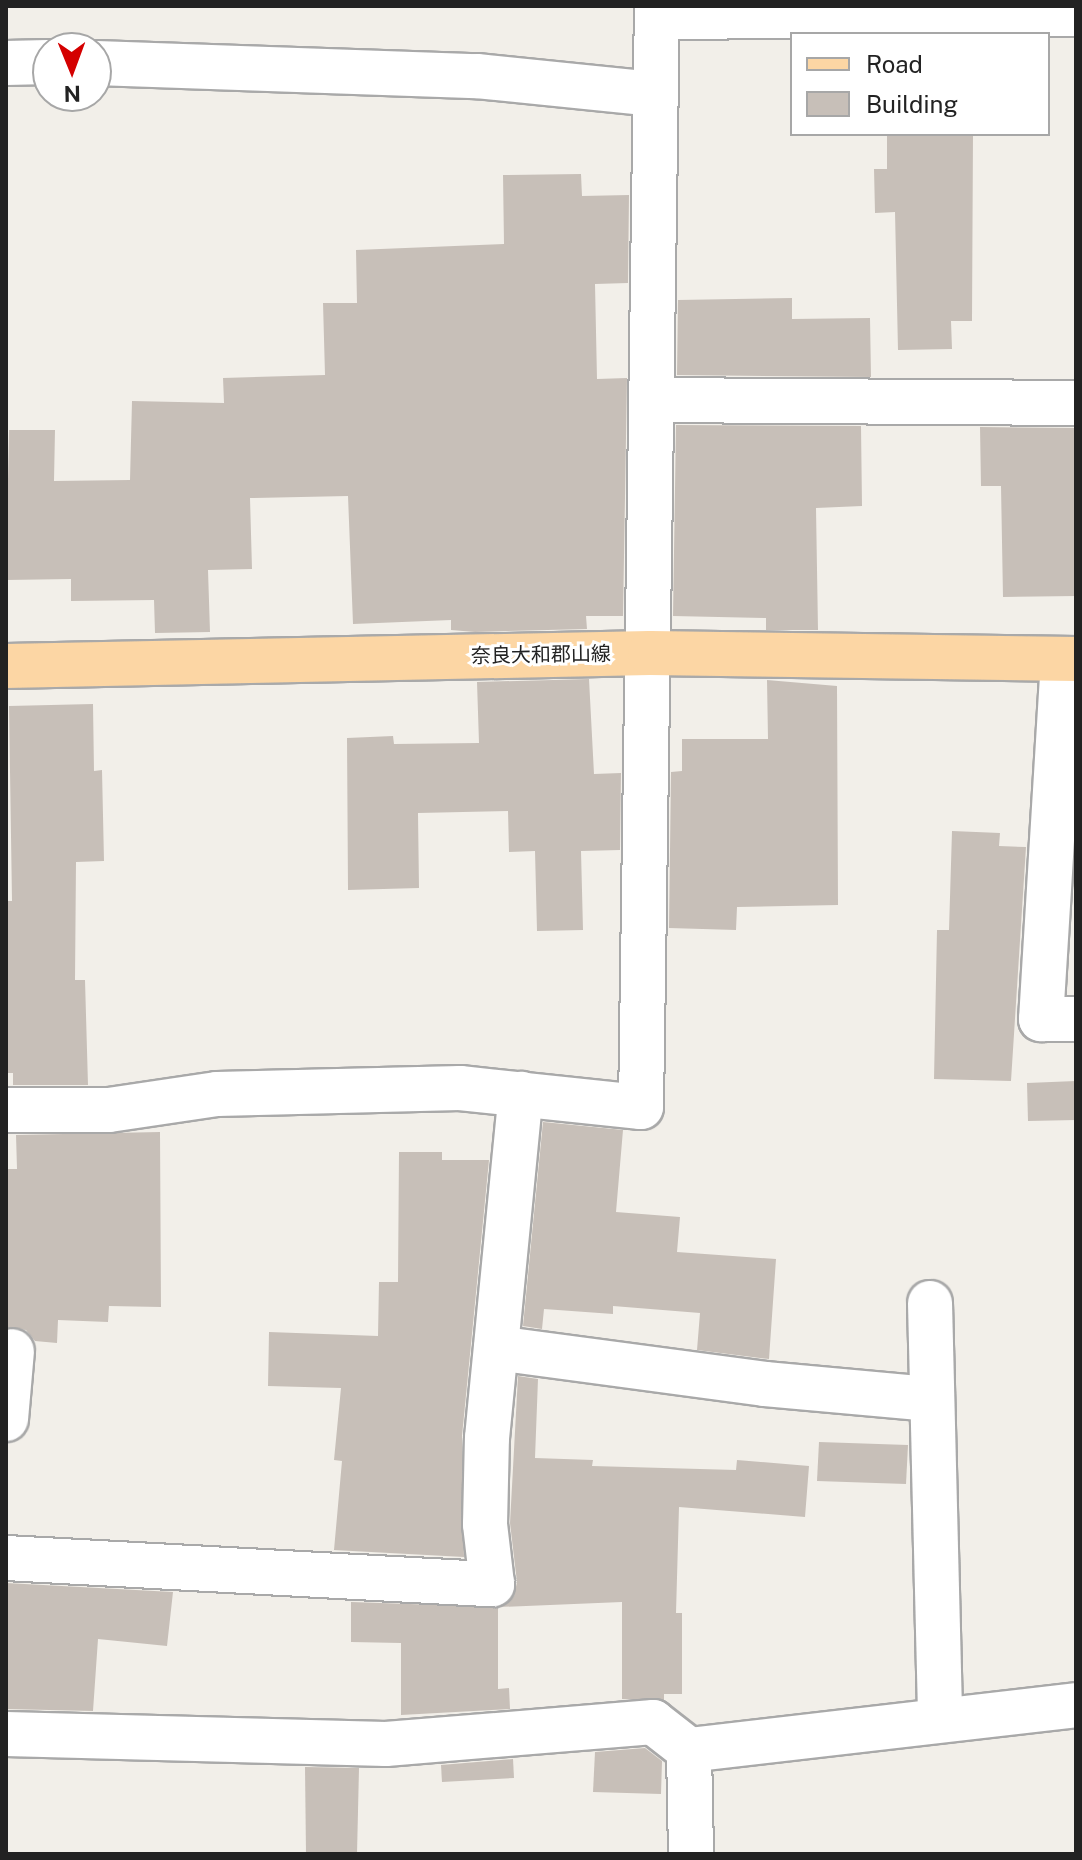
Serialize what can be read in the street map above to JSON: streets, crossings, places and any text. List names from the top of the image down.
{
  "streets": {
    "main road": ["奈良大和郡山線"]
  },
  "legend": ["Road", "Building"],
  "north": "bottom"
}
